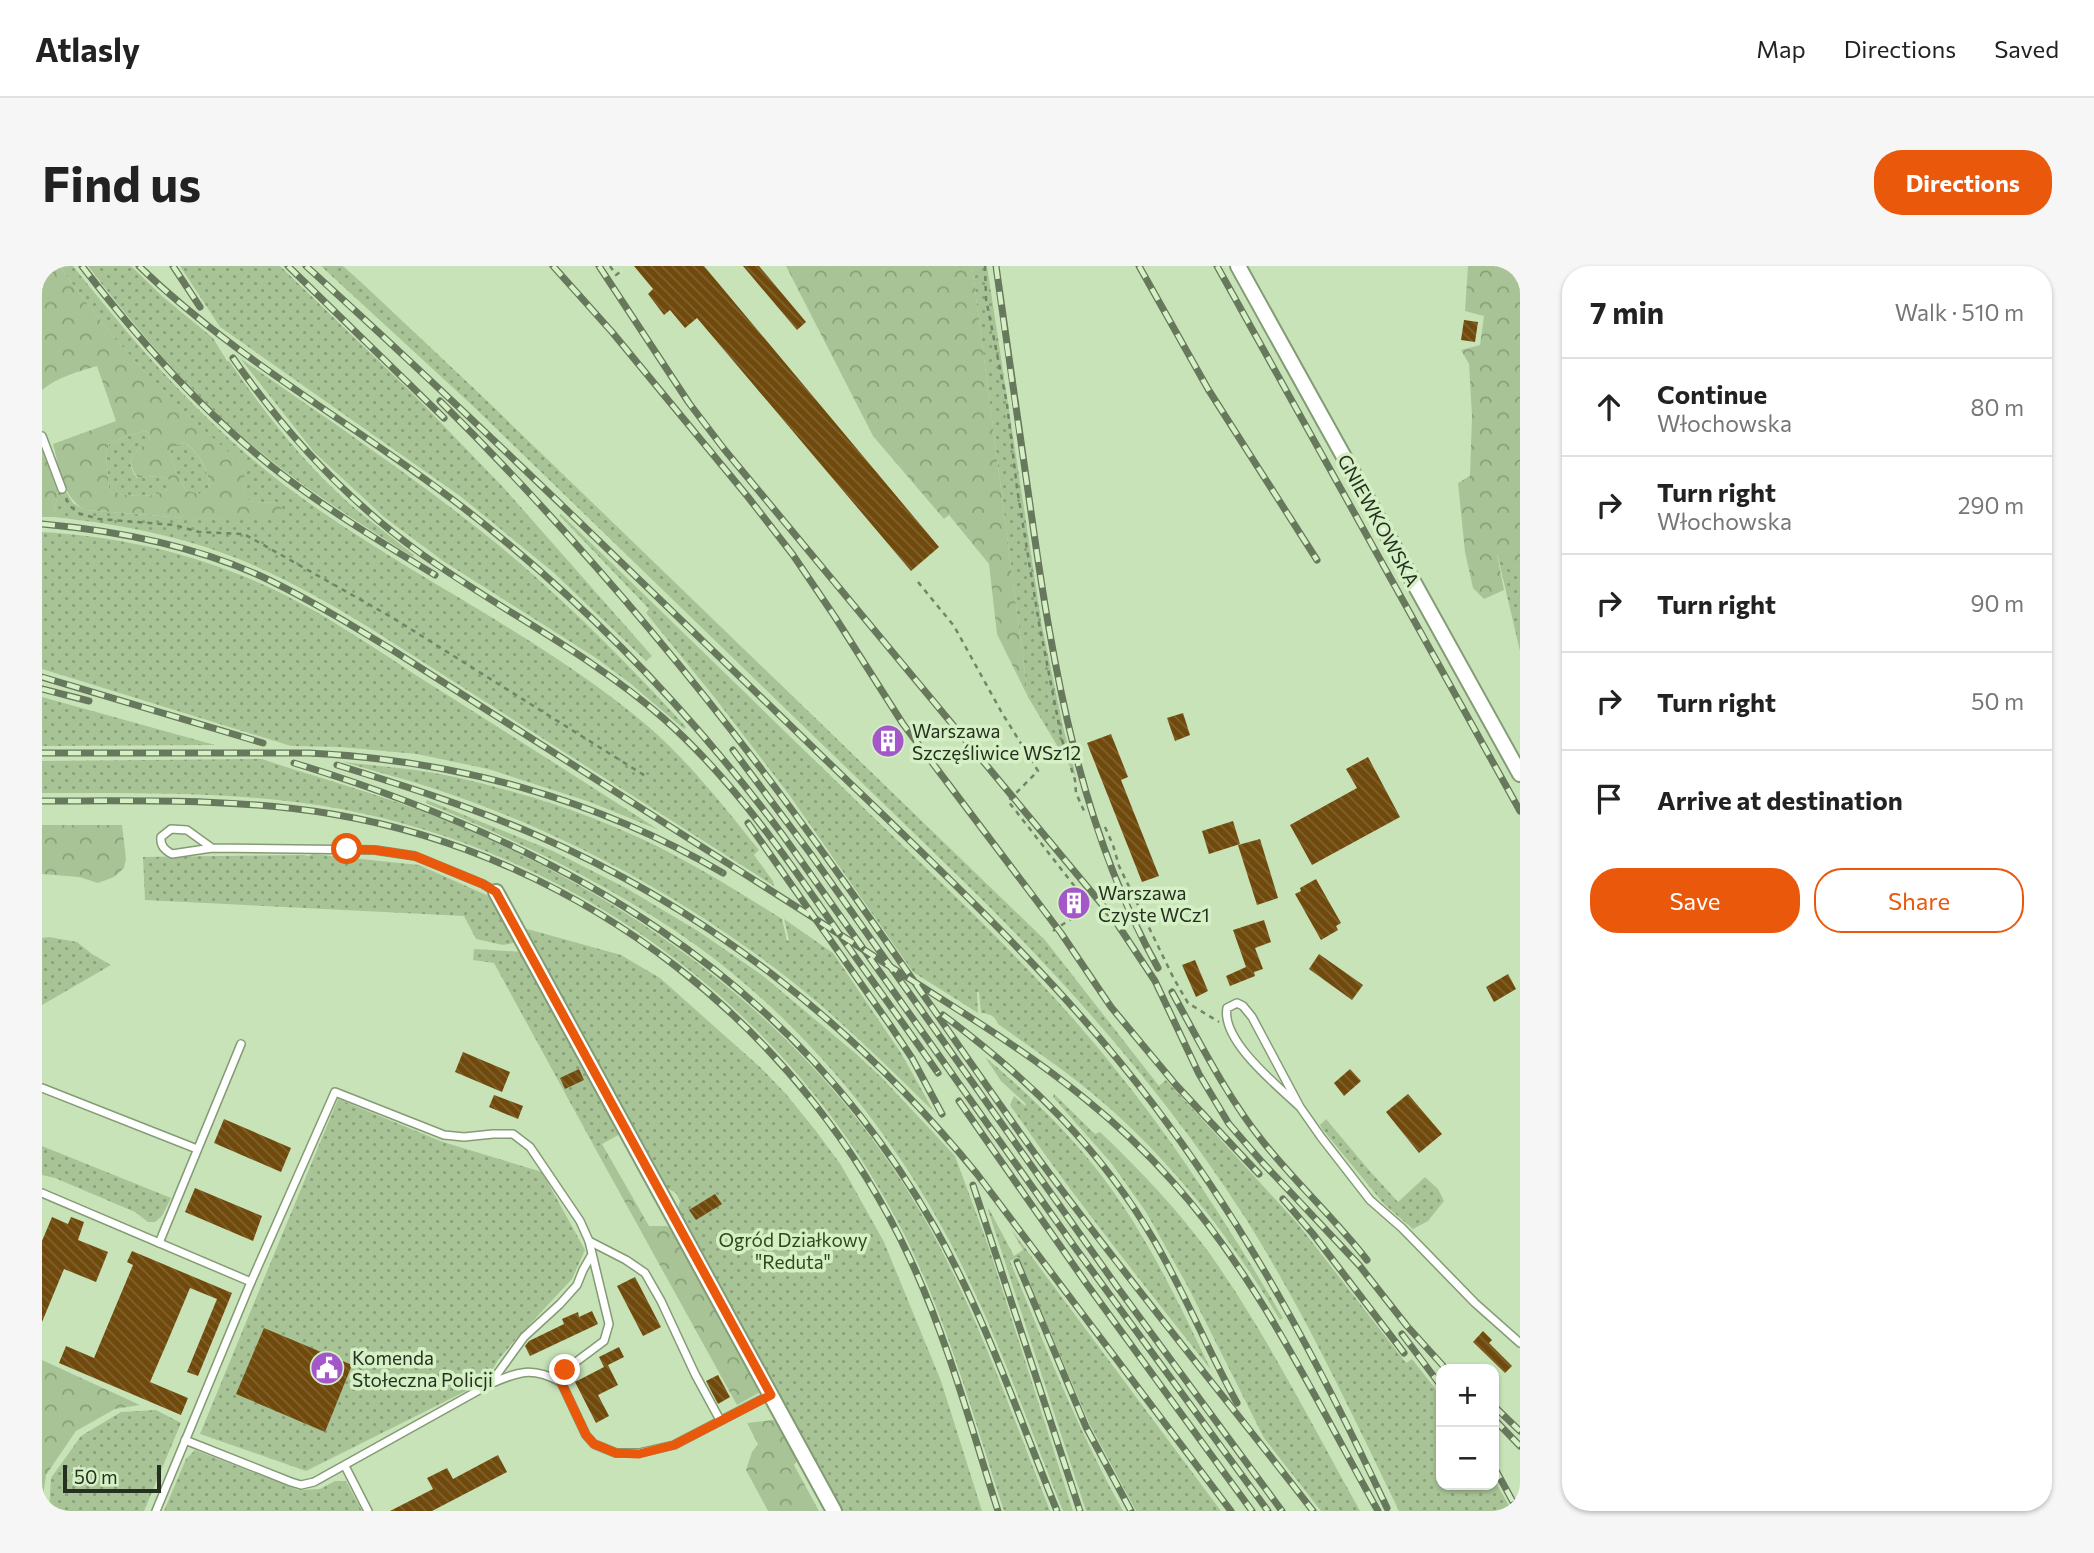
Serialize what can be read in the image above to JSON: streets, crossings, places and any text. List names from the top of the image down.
{
  "streets": {
    "street": ["GNIEWKOWSKA"]
  },
  "parks": ["Ogród Działkowy \"Reduta\""],
  "places": {
    "building": ["Warszawa Szczęśliwice WSz12", "Warszawa Czyste WCz1"],
    "public building": ["Komenda Stołeczna Policji"]
  },
  "scale_bar": "50 m",
  "page": {
    "header": "Atlasly",
    "nav": ["Map", "Directions", "Saved"],
    "buttons": [
      "Directions",
      ["Save", "Share"]
    ],
    "title": "Find us",
    "heading": ["7 min", "Walk · 510 m"],
    "list": [
      ["Continue", "Włochowska", "80 m"],
      ["Turn right", "Włochowska", "290 m"],
      ["Turn right", "90 m"],
      ["Turn right", "50 m"],
      "Arrive at destination"
    ],
    "map_buttons": ["+", "−"],
    "scale": "50 m"
  }
}
